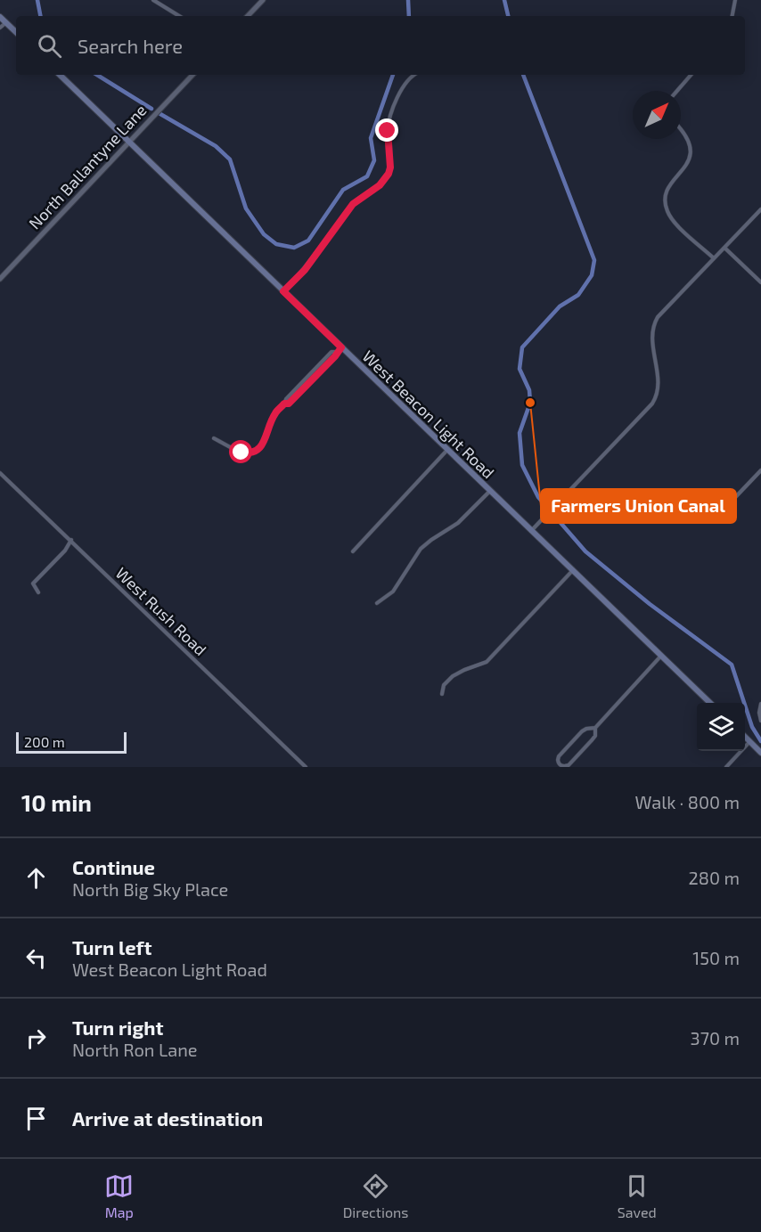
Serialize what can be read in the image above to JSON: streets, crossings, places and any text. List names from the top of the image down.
{
  "streets": {
    "main road": ["West Beacon Light Road"],
    "street": ["North Ballantyne Lane", "West Rush Road"]
  },
  "crossings": [
    ["North Ballantyne Lane", "West Beacon Light Road"]
  ],
  "places": ["Farmers Union Canal"],
  "scale_bar": "200 m",
  "north": "top right",
  "page": {
    "search": "Search here",
    "scale": "200 m",
    "heading": ["10 min", "Walk · 800 m"],
    "list": [
      ["Continue", "North Big Sky Place", "280 m"],
      ["Turn left", "West Beacon Light Road", "150 m"],
      ["Turn right", "North Ron Lane", "370 m"],
      "Arrive at destination"
    ],
    "nav": ["Map", "Directions", "Saved"]
  }
}
